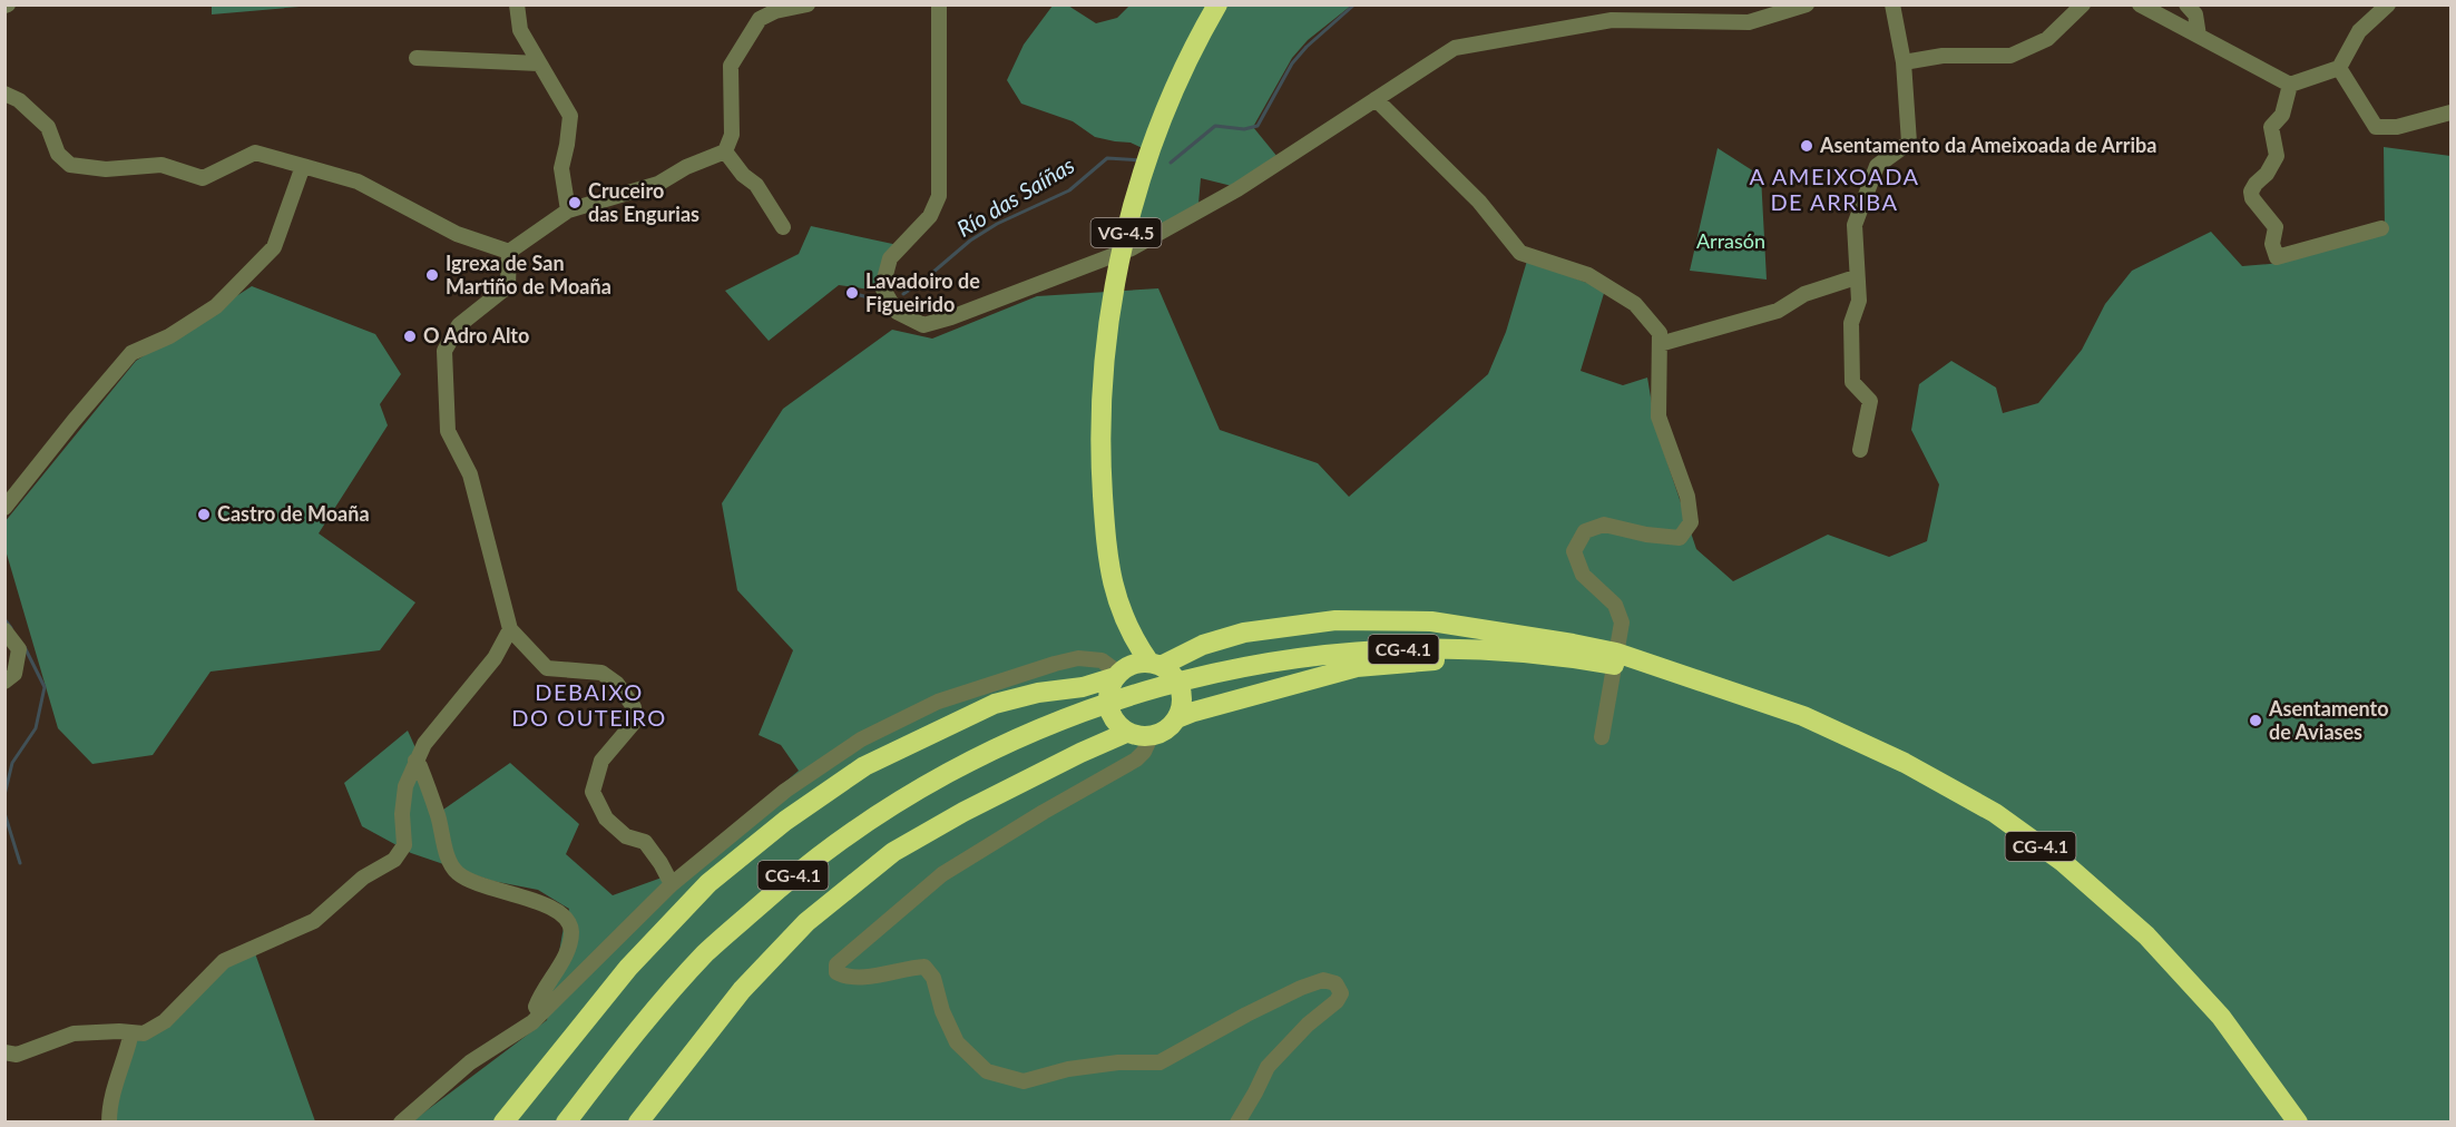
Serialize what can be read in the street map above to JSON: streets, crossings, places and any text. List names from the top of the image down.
{
  "streets": {
    "highway": ["VG-4.5", "CG-4.1"]
  },
  "districts": ["A AMEIXOADA DE ARRIBA", "DEBAIXO DO OUTEIRO"],
  "water": ["Río das Saíñas"],
  "parks": ["Arrasón"],
  "places": [
    "Asentamento da Ameixoada de Arriba",
    "Cruceiro das Engurias",
    "Igrexa de San Martiño de Moaña",
    "Lavadoiro de Figueirido",
    "O Adro Alto",
    "Castro de Moaña",
    "Asentamento de Aviases"
  ]
}
